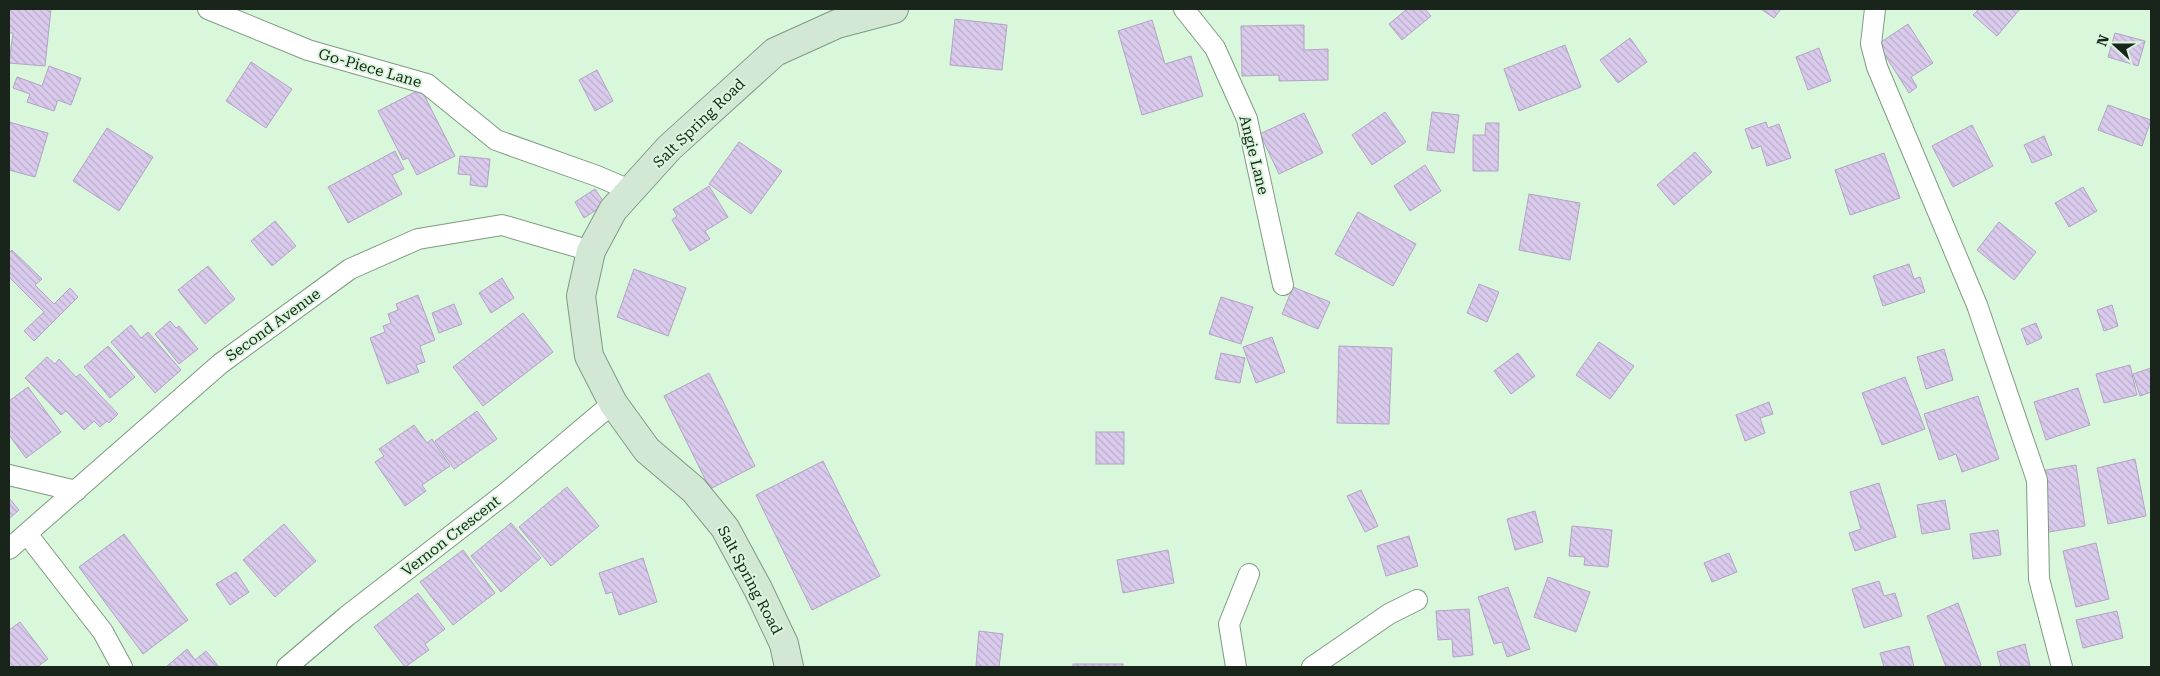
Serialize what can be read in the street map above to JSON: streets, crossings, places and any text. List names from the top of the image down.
{
  "streets": {
    "street": [
      "Go-Piece Lane",
      "Salt Spring Road",
      "Angie Lane",
      "Second Avenue",
      "Vernon Crescent"
    ]
  },
  "crossings": [
    ["Go-Piece Lane", "Salt Spring Road"],
    ["Salt Spring Road", "Second Avenue"],
    ["Salt Spring Road", "Vernon Crescent"]
  ],
  "north": "left"
}
